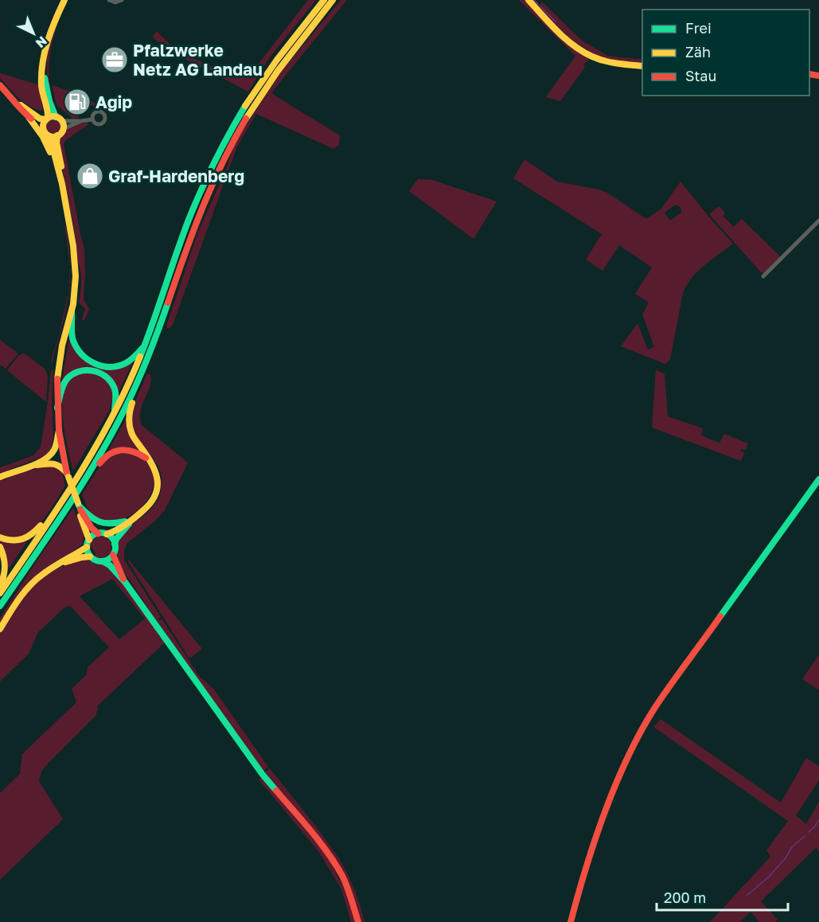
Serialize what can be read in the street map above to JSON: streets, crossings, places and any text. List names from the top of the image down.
{
  "places": {
    "office": ["Pfalzwerke Netz AG Landau"],
    "fuel station": ["Agip"],
    "shop": ["Graf-Hardenberg"]
  },
  "legend": ["Frei", "Zäh", "Stau"],
  "scale_bar": "200 m",
  "north": "bottom right"
}
